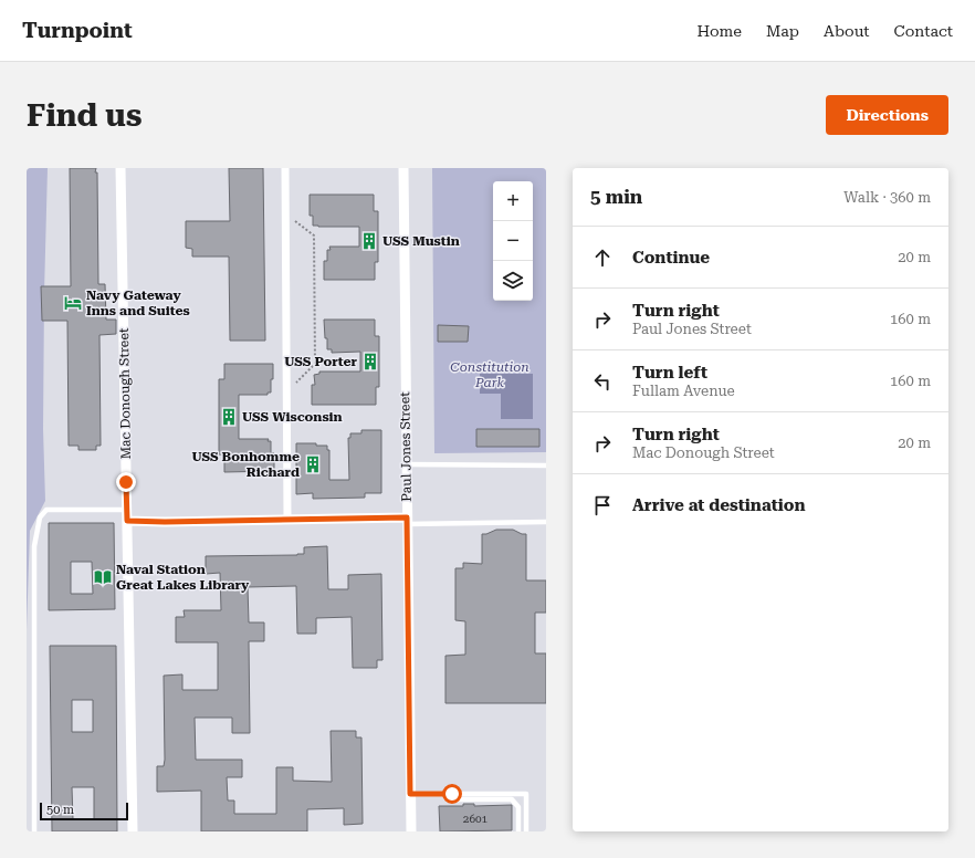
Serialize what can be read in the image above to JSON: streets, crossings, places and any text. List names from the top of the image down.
{
  "streets": {
    "street": ["Mac Donough Street", "Paul Jones Street"]
  },
  "parks": ["Constitution Park"],
  "places": {
    "building": [
      "USS Mustin",
      "USS Porter",
      "USS Wisconsin",
      "USS Bonhomme Richard"
    ],
    "hotel": ["Navy Gateway Inns and Suites"],
    "library": ["Naval Station Great Lakes Library"]
  },
  "house_numbers": ["2601"],
  "scale_bar": "50 m",
  "page": {
    "header": "Turnpoint",
    "nav": [
      "Home",
      "Map",
      "About",
      "Contact"
    ],
    "buttons": "Directions",
    "title": "Find us",
    "heading": ["5 min", "Walk · 360 m"],
    "map_buttons": ["+", "−"],
    "list": [
      ["Continue", "20 m"],
      ["Turn right", "Paul Jones Street", "160 m"],
      ["Turn left", "Fullam Avenue", "160 m"],
      ["Turn right", "Mac Donough Street", "20 m"],
      "Arrive at destination"
    ],
    "scale": "50 m"
  }
}
